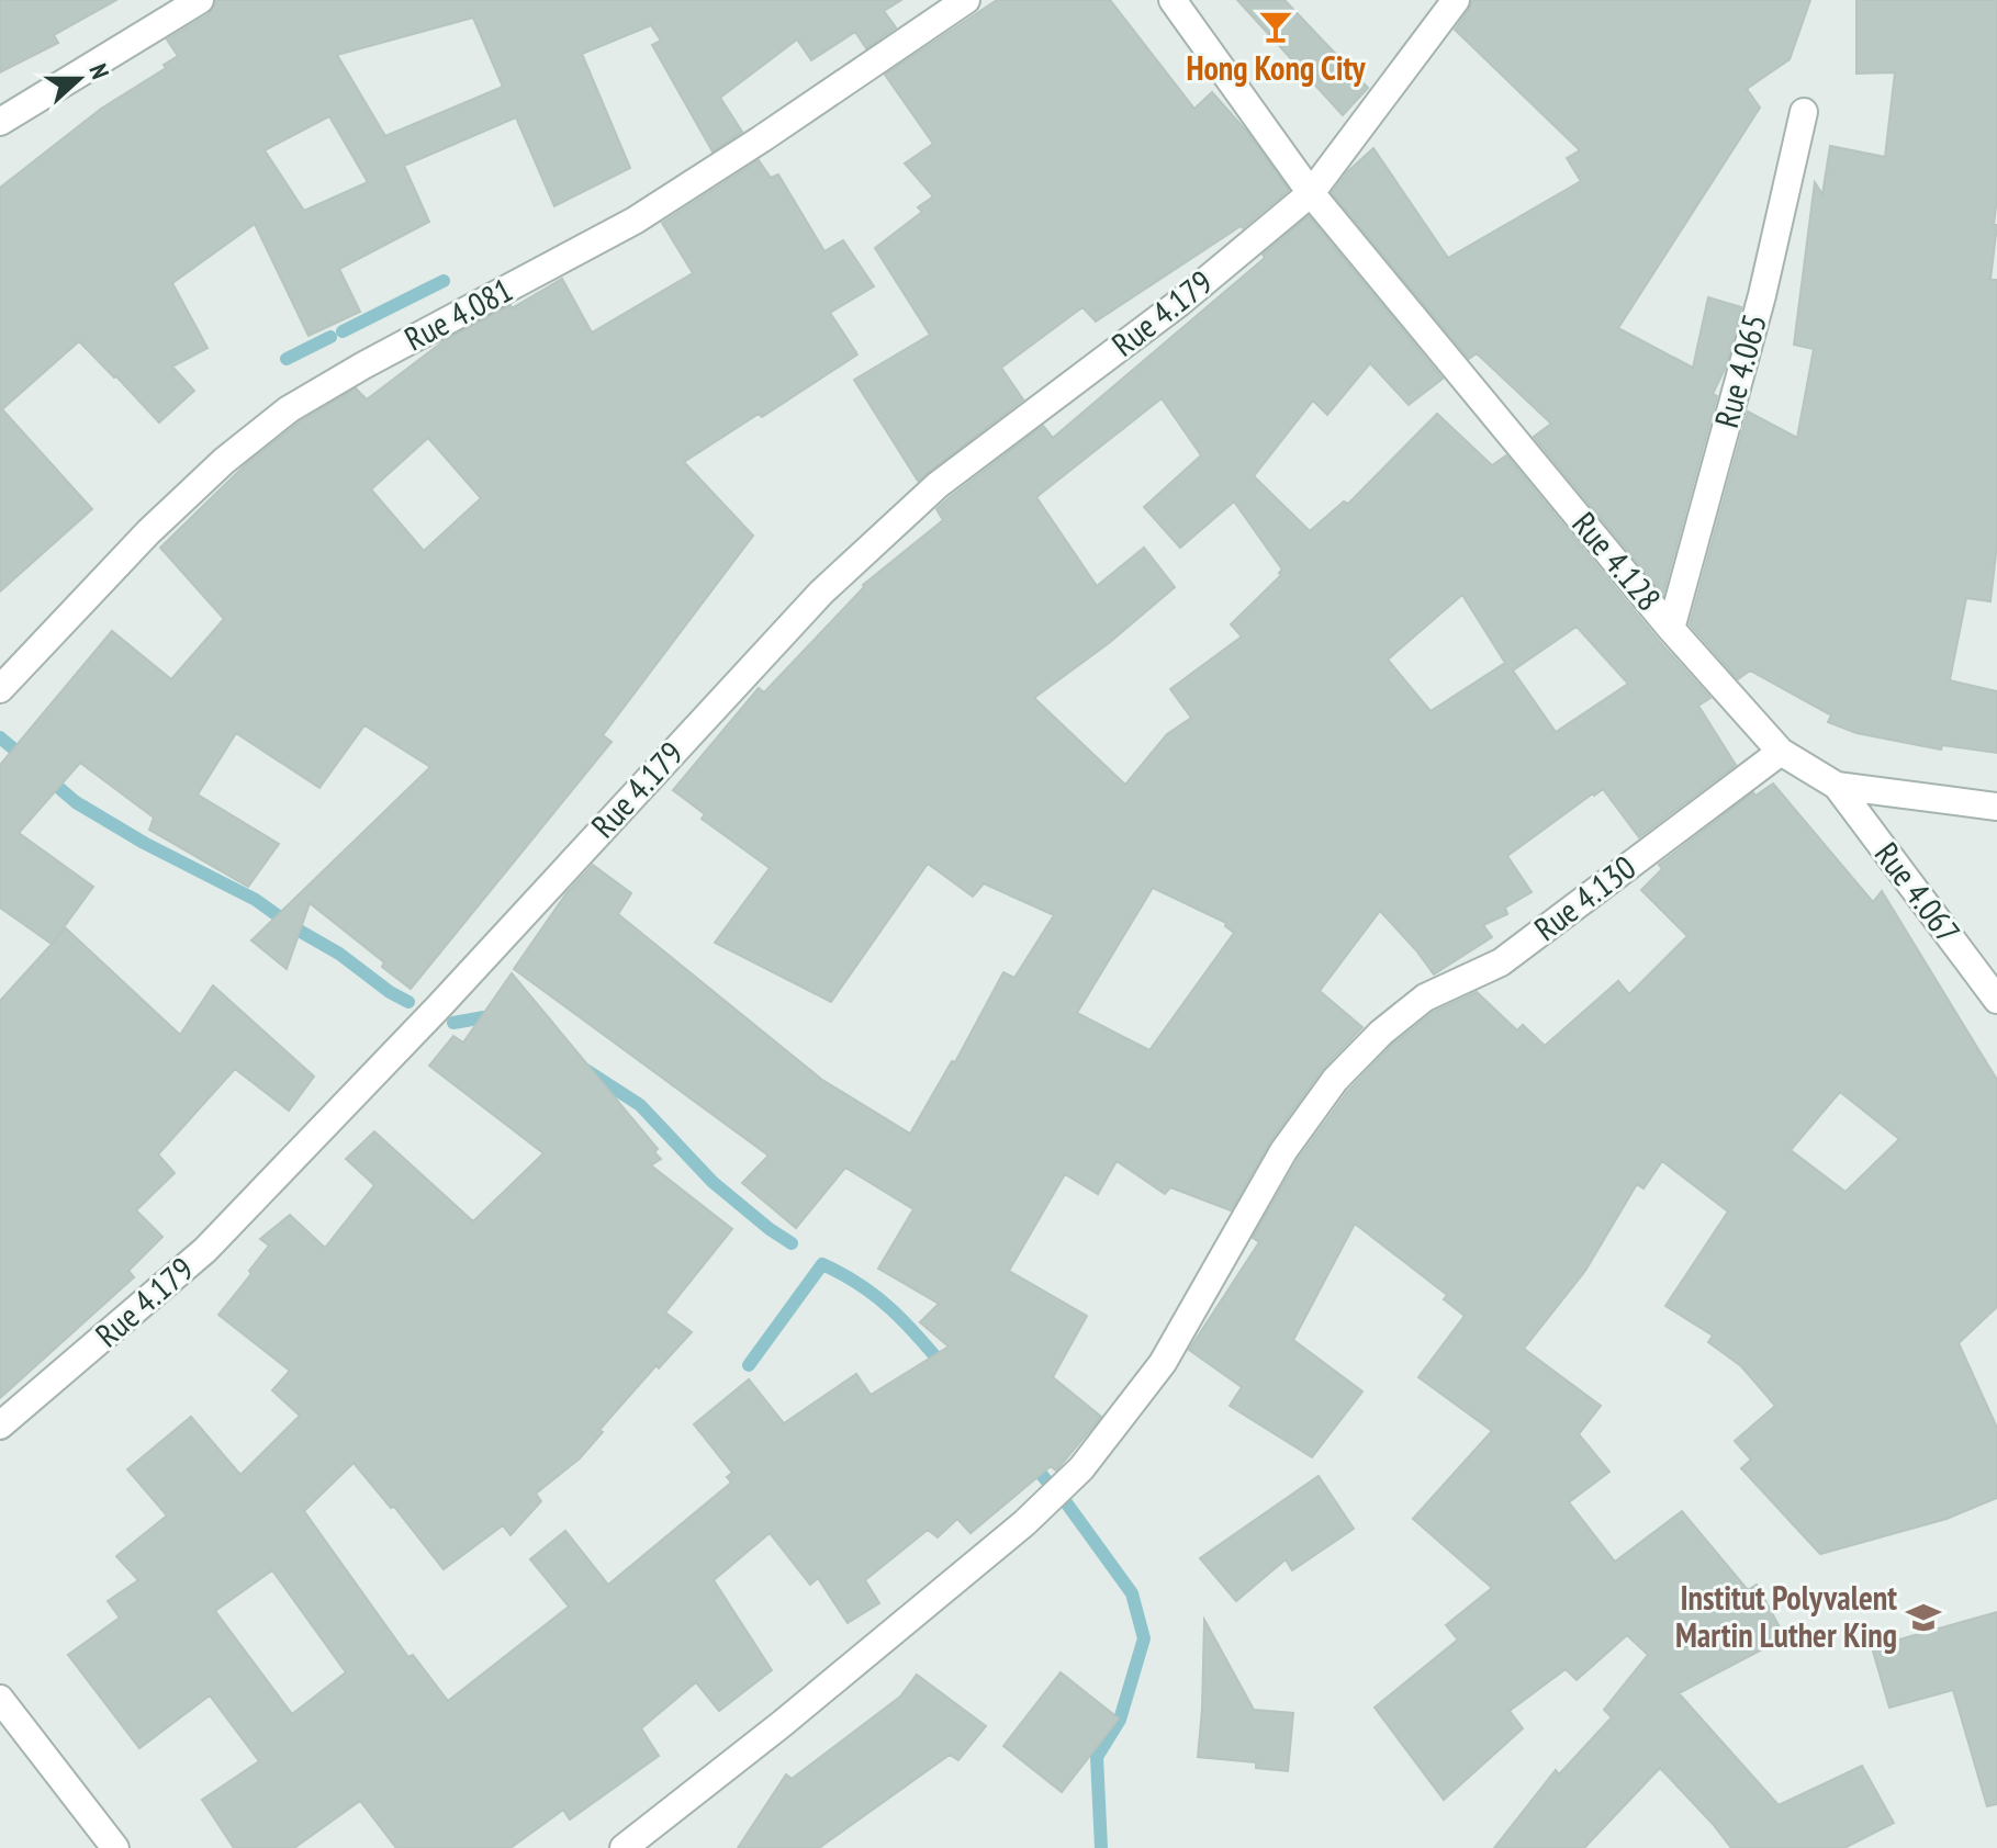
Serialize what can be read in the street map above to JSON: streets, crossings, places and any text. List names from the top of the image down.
{
  "streets": {
    "street": [
      "Rue 4.179",
      "Rue 4.081",
      "Rue 4.065",
      "Rue 4.128",
      "Rue 4.067",
      "Rue 4.130"
    ]
  },
  "crossings": [
    ["Rue 4.179", "Rue 4.128"],
    ["Rue 4.065", "Rue 4.128"],
    ["Rue 4.128", "Rue 4.067"],
    ["Rue 4.128", "Rue 4.130"]
  ],
  "places": {
    "bar": ["Hong Kong City"],
    "school or university": ["Institut Polyvalent Martin Luther King"]
  },
  "north": "right"
}
